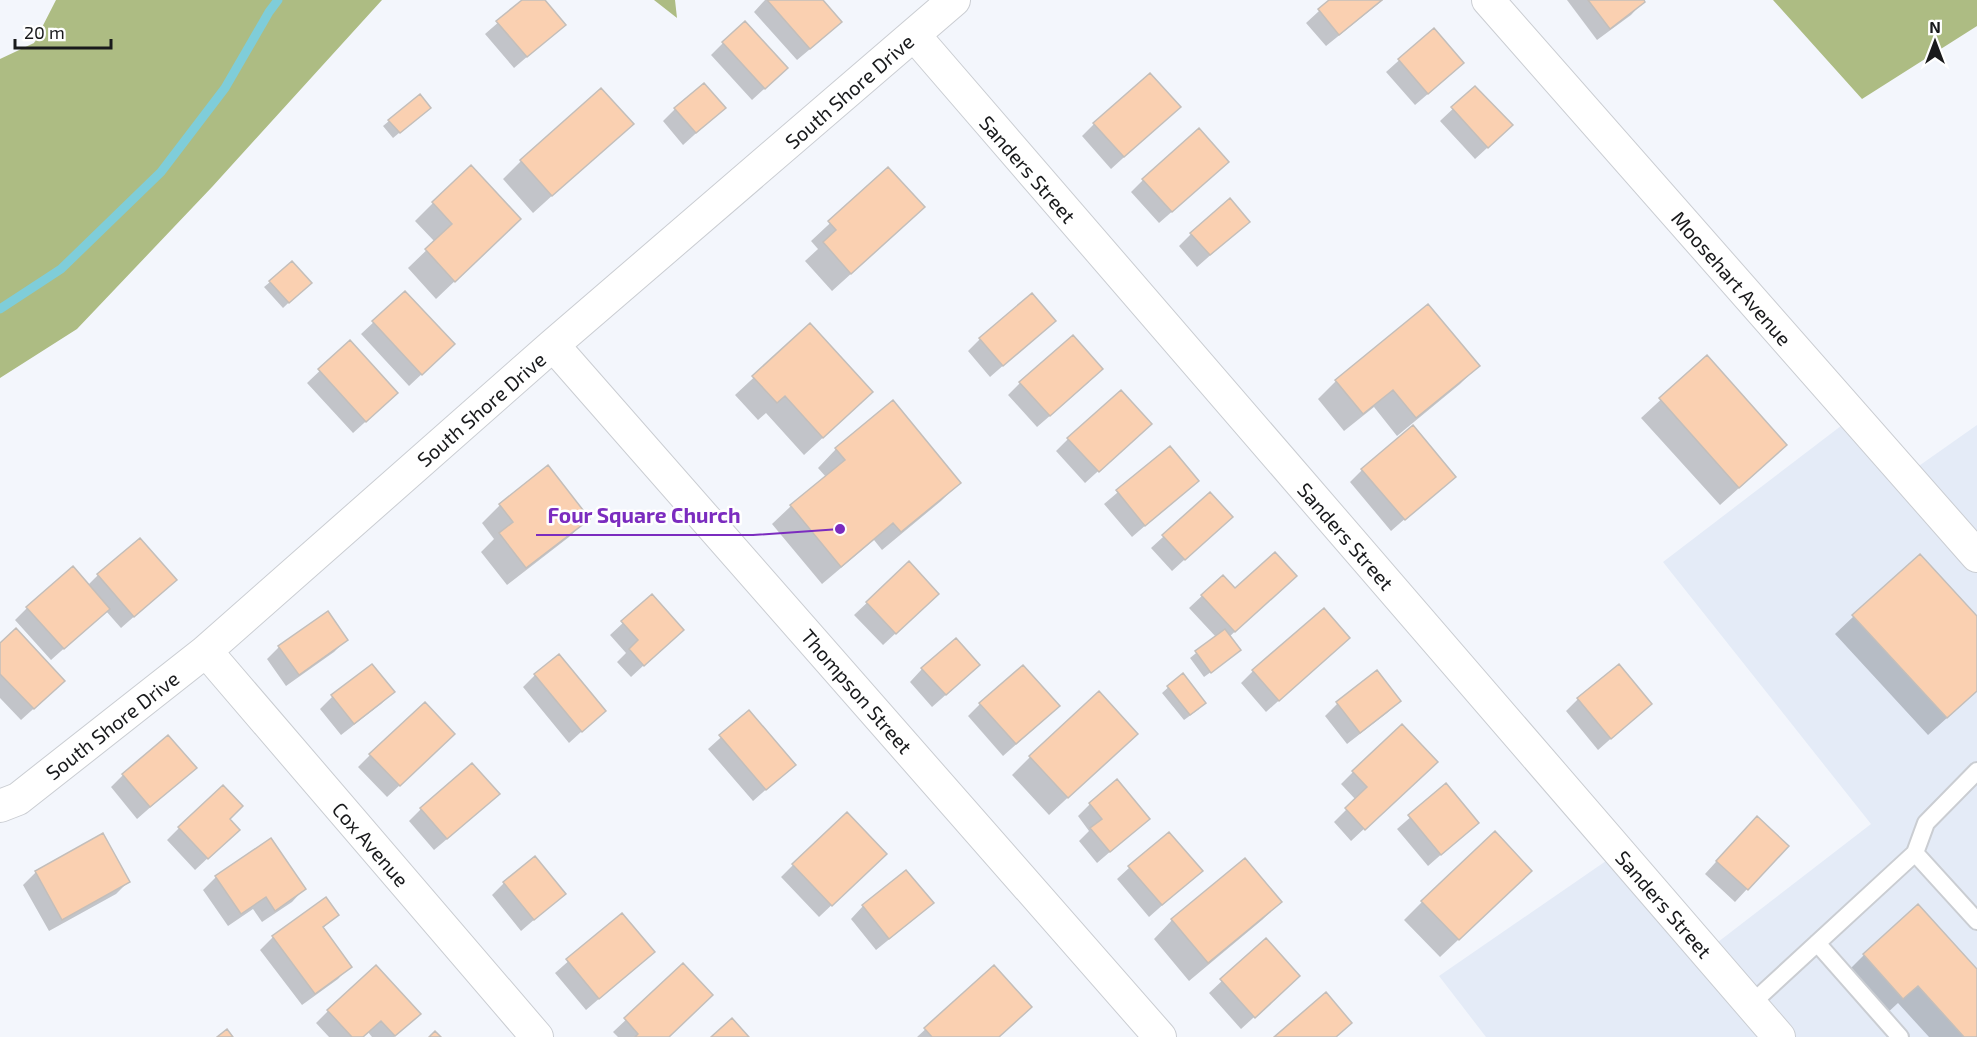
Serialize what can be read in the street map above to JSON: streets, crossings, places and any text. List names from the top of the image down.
{
  "streets": {
    "street": [
      "South Shore Drive",
      "Sanders Street",
      "Moosehart Avenue",
      "Thompson Street",
      "Cox Avenue"
    ]
  },
  "crossings": [
    ["South Shore Drive", "Sanders Street"],
    ["South Shore Drive", "Thompson Street"],
    ["South Shore Drive", "Cox Avenue"]
  ],
  "places": ["Four Square Church"],
  "scale_bar": "20 m",
  "north": "top"
}
